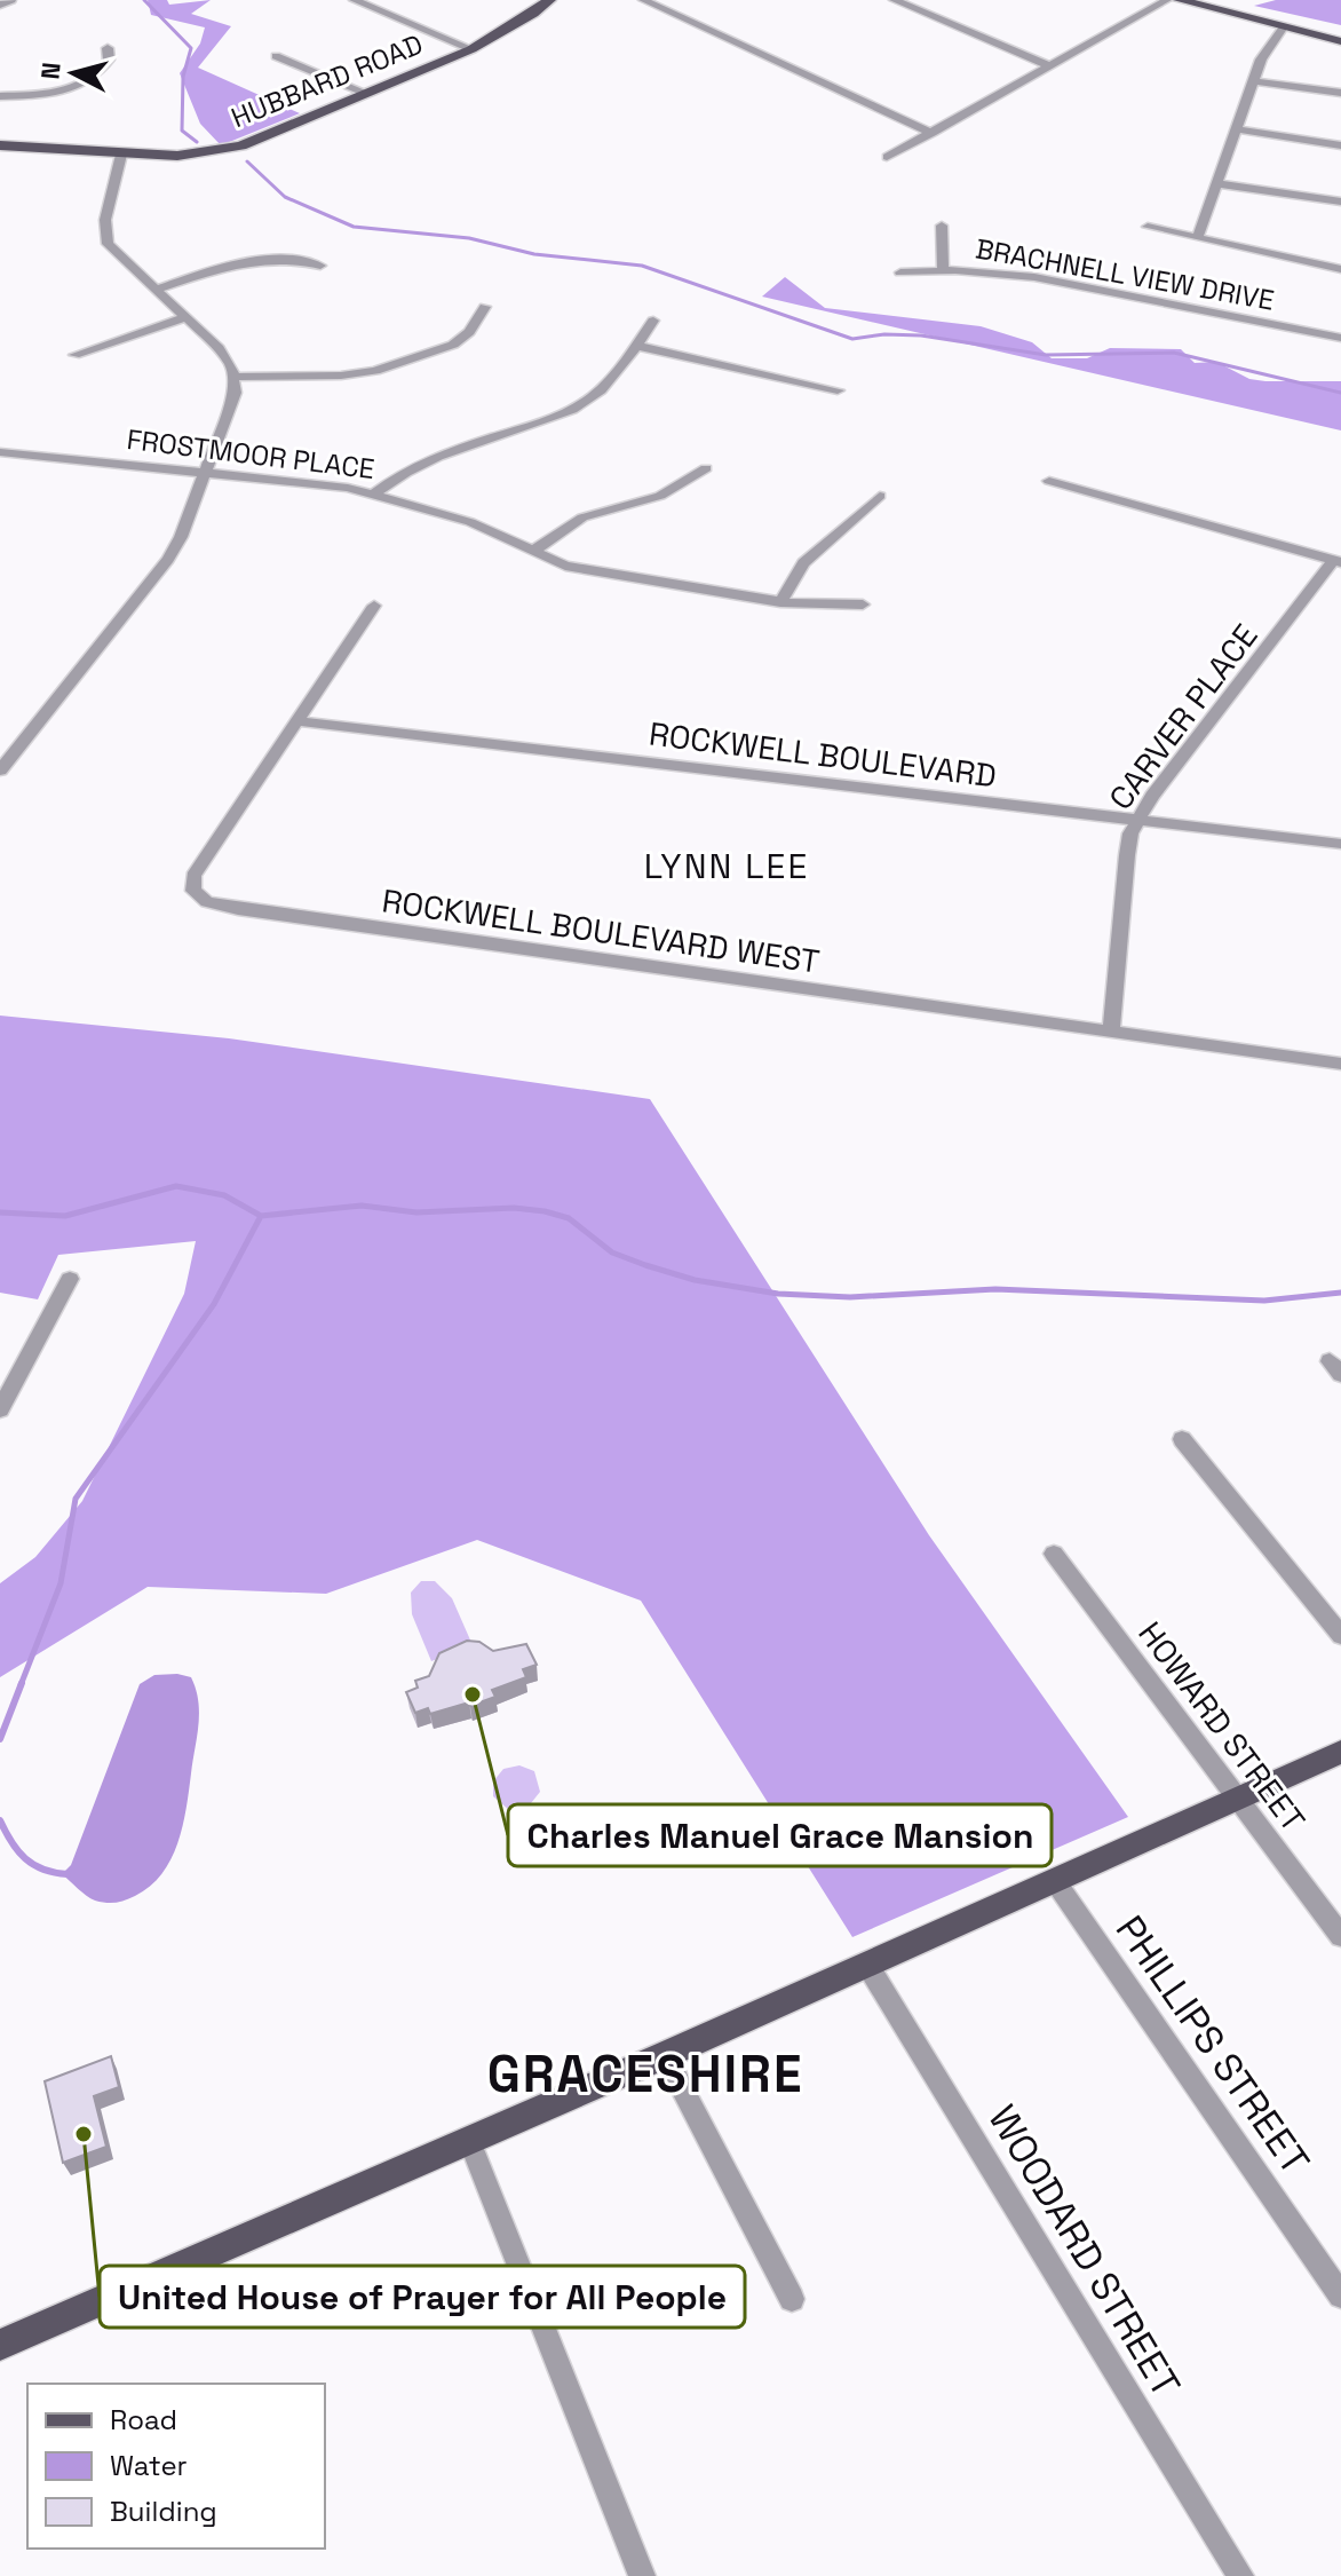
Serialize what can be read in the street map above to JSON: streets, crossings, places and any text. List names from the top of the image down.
{
  "streets": {
    "main road": ["HUBBARD ROAD"],
    "street": [
      "BRACHNELL VIEW DRIVE",
      "FROSTMOOR PLACE",
      "CARVER PLACE",
      "ROCKWELL BOULEVARD",
      "ROCKWELL BOULEVARD WEST",
      "HOWARD STREET",
      "PHILLIPS STREET",
      "WOODARD STREET"
    ]
  },
  "crossings": [
    ["CARVER PLACE", "ROCKWELL BOULEVARD"],
    ["CARVER PLACE", "ROCKWELL BOULEVARD WEST"],
    ["ROCKWELL BOULEVARD", "ROCKWELL BOULEVARD WEST"]
  ],
  "districts": ["LYNN LEE", "GRACESHIRE"],
  "places": ["Charles Manuel Grace Mansion", "United House of Prayer for All People"],
  "legend": ["Road", "Water", "Building"],
  "north": "left"
}
